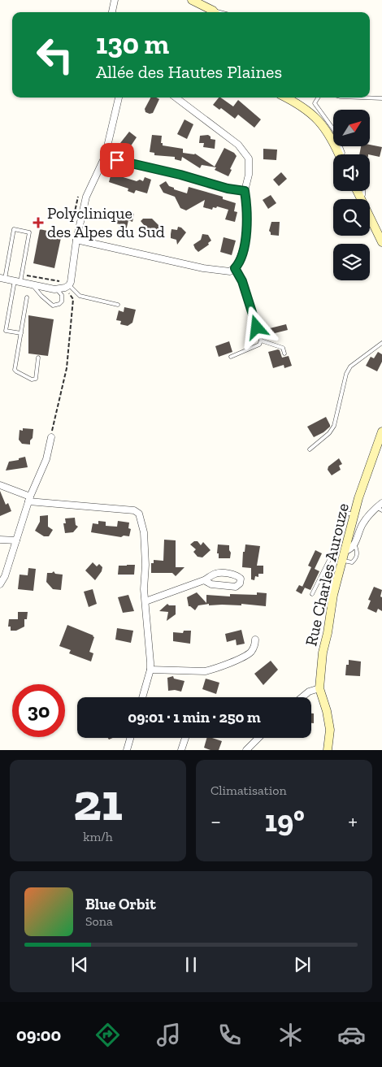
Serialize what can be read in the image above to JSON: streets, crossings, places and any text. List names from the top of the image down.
{
  "streets": {
    "street": ["Rue Charles Aurouze"]
  },
  "places": {
    "health": ["Polyclinique des Alpes du Sud"]
  },
  "north": "top right",
  "page": {
    "turn": ["130 m", "Allée des Hautes Plaines"],
    "limit": "30",
    "trip": "09:01 · 1 min · 250 m",
    "tile": [
      ["21", "km/h"],
      "Climatisation"
    ],
    "heat": ["−", "19°", "+"],
    "song": ["Blue Orbit", "Sona"],
    "tabs": "09:00"
  }
}
